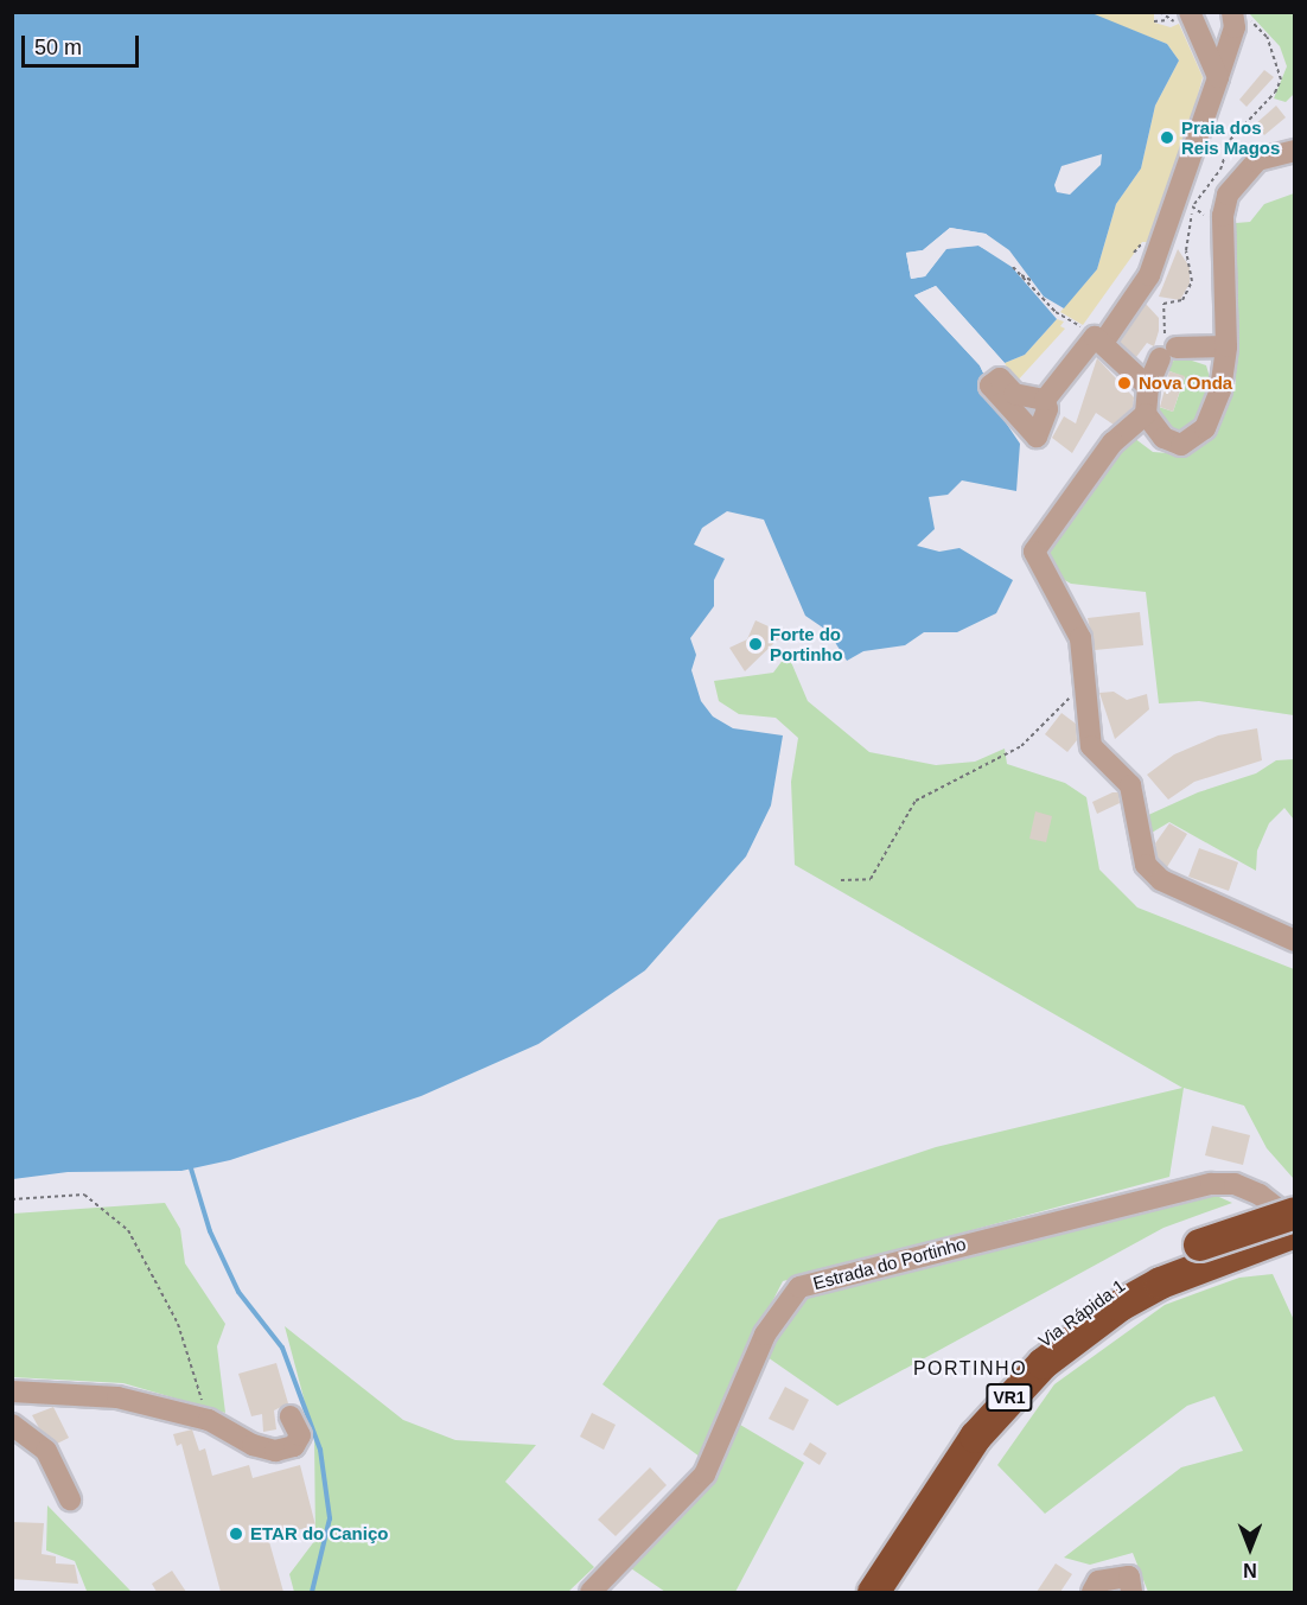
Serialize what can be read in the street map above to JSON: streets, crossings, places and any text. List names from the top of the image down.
{
  "streets": {
    "highway": ["Via Rápida 1", "VR1"],
    "street": ["Estrada do Portinho"]
  },
  "districts": ["PORTINHO"],
  "places": [
    "Praia dos Reis Magos",
    "Nova Onda",
    "Forte do Portinho",
    "ETAR do Caniço"
  ],
  "scale_bar": "50 m",
  "north": "bottom"
}
